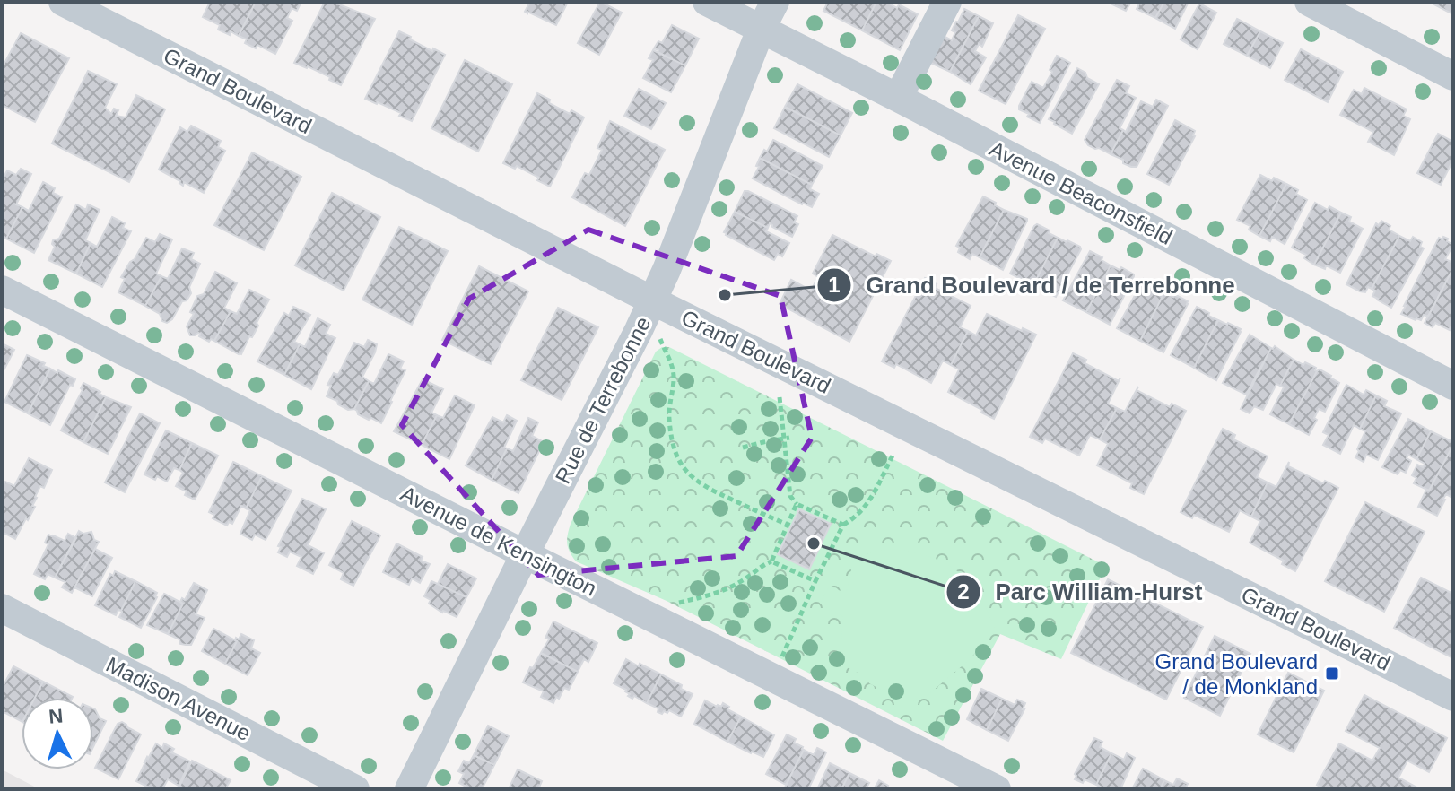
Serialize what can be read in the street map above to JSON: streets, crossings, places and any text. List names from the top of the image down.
{
  "streets": {
    "street": [
      "Grand Boulevard",
      "Avenue Beaconsfield",
      "Rue de Terrebonne",
      "Avenue de Kensington",
      "Madison Avenue"
    ]
  },
  "crossings": [
    ["Grand Boulevard", "Rue de Terrebonne"],
    ["Avenue Beaconsfield", "Rue de Terrebonne"],
    ["Rue de Terrebonne", "Avenue de Kensington"]
  ],
  "places": {
    "other": ["Grand Boulevard / de Terrebonne", "Parc William-Hurst"],
    "transit": ["Grand Boulevard / de Monkland"]
  },
  "north": "top"
}
